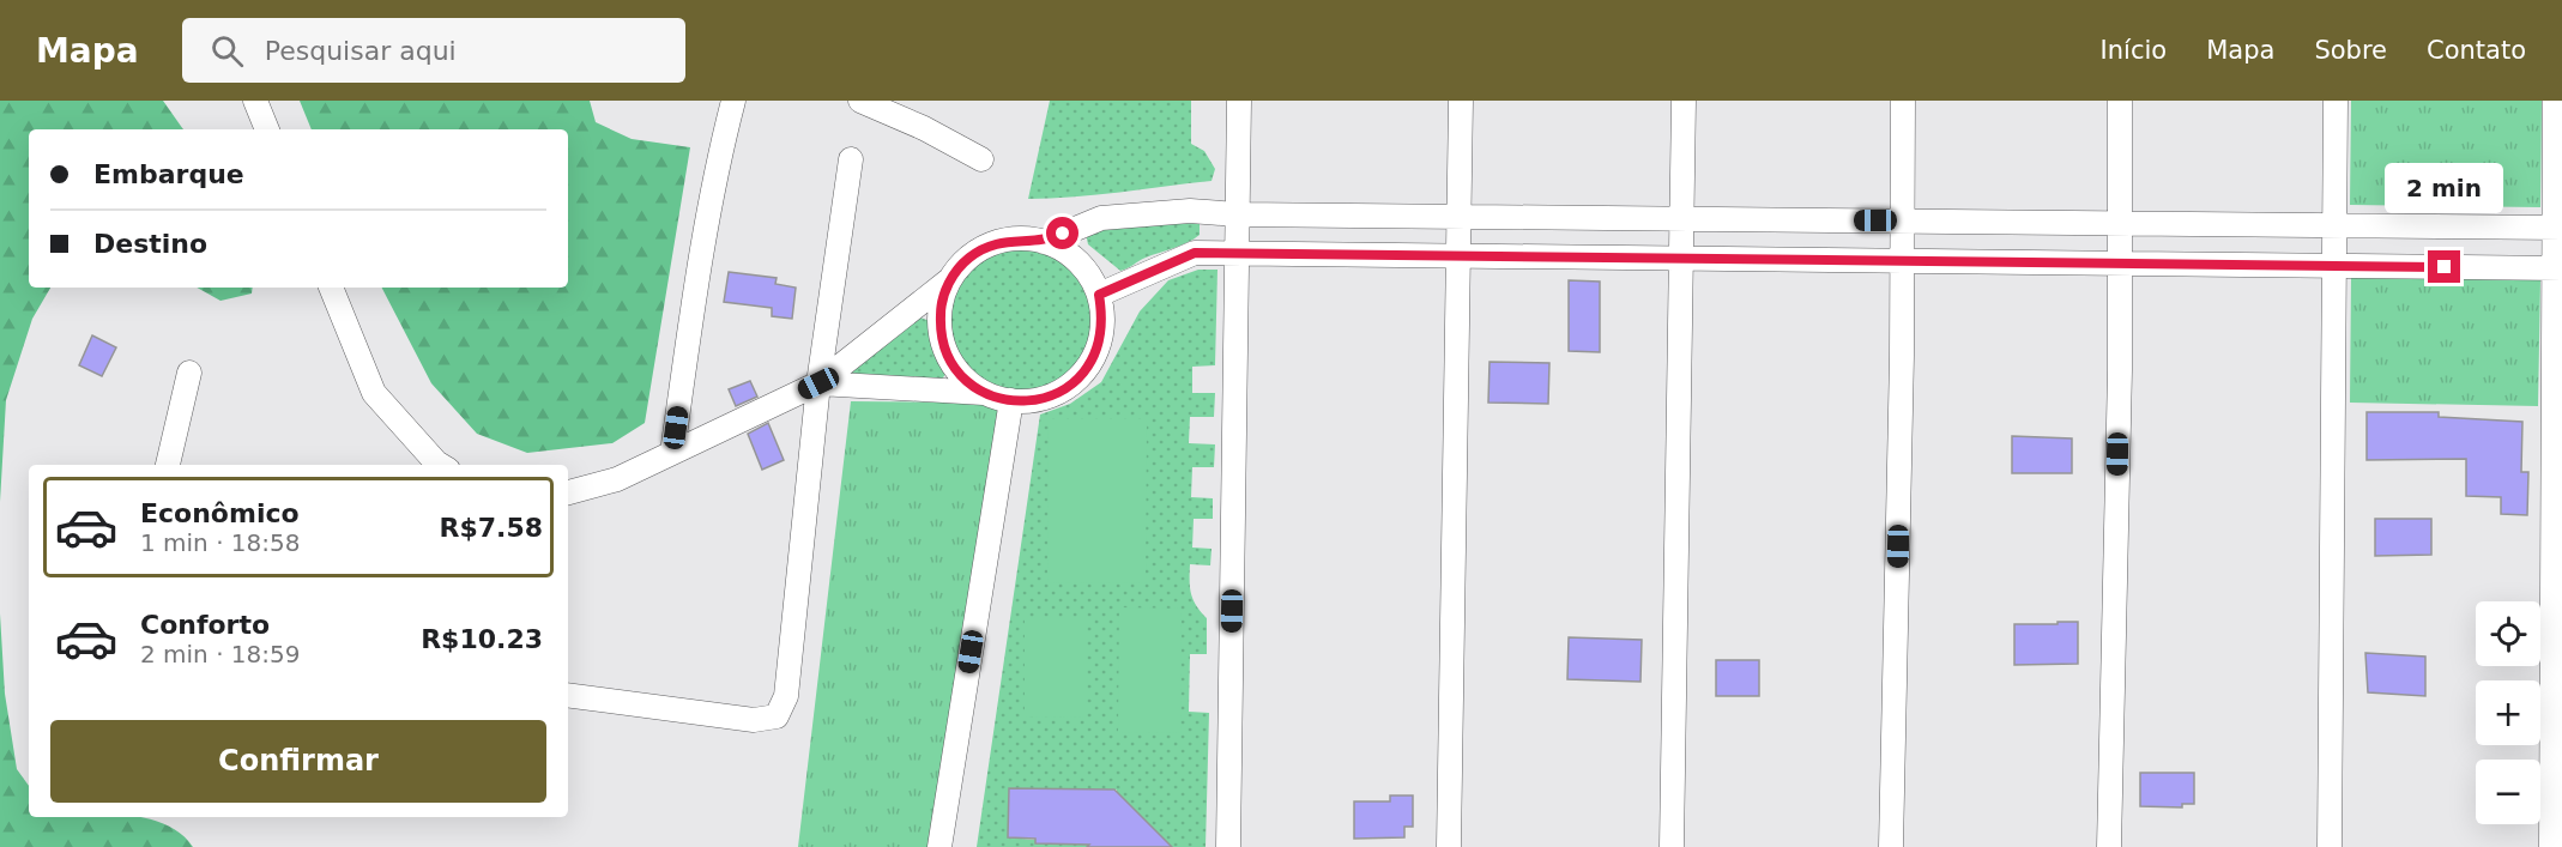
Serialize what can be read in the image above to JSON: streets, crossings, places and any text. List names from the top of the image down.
{
  "page": {
    "header": "Mapa",
    "search": "Pesquisar aqui",
    "nav": [
      "Início",
      "Mapa",
      "Sobre",
      "Contato"
    ],
    "banner": ["Embarque", "Destino"],
    "bubble": "2 min",
    "list": [
      {
        "name": "Econômico",
        "note": "1 min · 18:58",
        "value": "R$7.58"
      },
      {
        "name": "Conforto",
        "note": "2 min · 18:59",
        "value": "R$10.23"
      }
    ],
    "map_buttons": ["+", "−"],
    "buttons": "Confirmar"
  }
}
